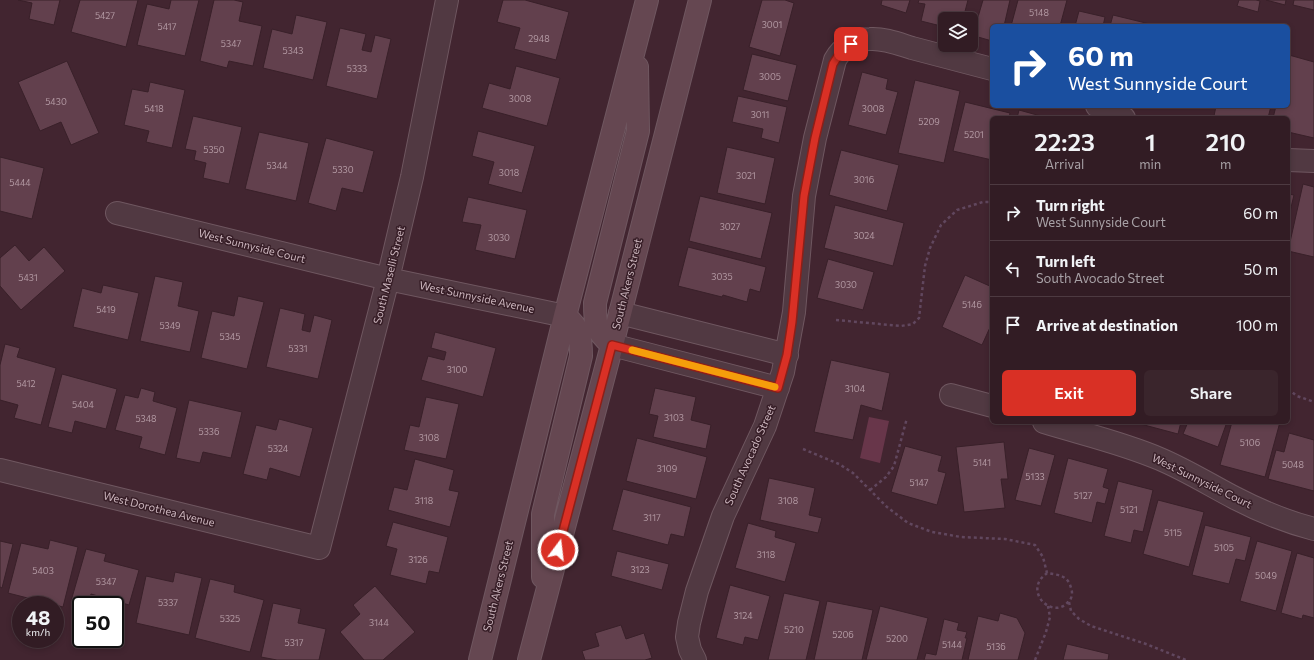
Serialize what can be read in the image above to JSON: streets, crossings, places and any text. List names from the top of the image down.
{
  "streets": {
    "main road": ["South Akers Street"],
    "street": [
      "West Sunnyside Court",
      "South Maselli Street",
      "West Sunnyside Avenue",
      "South Avocado Street",
      "West Dorothea Avenue"
    ]
  },
  "crossings": [
    ["West Sunnyside Court", "South Maselli Street"],
    ["West Sunnyside Court", "West Sunnyside Avenue"],
    ["South Maselli Street", "West Sunnyside Avenue"],
    ["South Maselli Street", "West Dorothea Avenue"],
    ["South Akers Street", "West Sunnyside Avenue"]
  ],
  "house_numbers": [
    "5148",
    "5427",
    "3001",
    "5417",
    "2948",
    "5347",
    "5343",
    "5333",
    "3005",
    "3008",
    "5430",
    "5418",
    "3008",
    "3011",
    "5209",
    "5201",
    "5350",
    "5344",
    "5330",
    "3018",
    "3021",
    "3016",
    "5444",
    "3027",
    "3024",
    "3030",
    "3035",
    "5431",
    "3030",
    "5146",
    "5419",
    "5349",
    "5345",
    "5331",
    "3100",
    "5412",
    "3104",
    "5404",
    "3103",
    "5348",
    "5336",
    "3108",
    "5106",
    "5324",
    "5141",
    "5048",
    "3109",
    "5133",
    "5147",
    "5127",
    "3118",
    "3108",
    "5121",
    "3117",
    "5115",
    "5105",
    "3118",
    "3126",
    "3123",
    "5403",
    "5049",
    "5347",
    "5337",
    "3124",
    "5325",
    "3144",
    "5210",
    "5206",
    "5200",
    "5317",
    "5144",
    "5136"
  ],
  "page": {
    "turn": ["60 m", "West Sunnyside Court"],
    "eta": [
      "22:23",
      "Arrival",
      "1",
      "min",
      "210",
      "m"
    ],
    "list": [
      {
        "name": "Turn right",
        "note": "West Sunnyside Court",
        "value": "60 m"
      },
      {
        "name": "Turn left",
        "note": "South Avocado Street",
        "value": "50 m"
      },
      {
        "name": "Arrive at destination",
        "value": "100 m"
      }
    ],
    "buttons": ["Exit", "Share"],
    "speed": "48 km/h",
    "limit": "50"
  }
}
